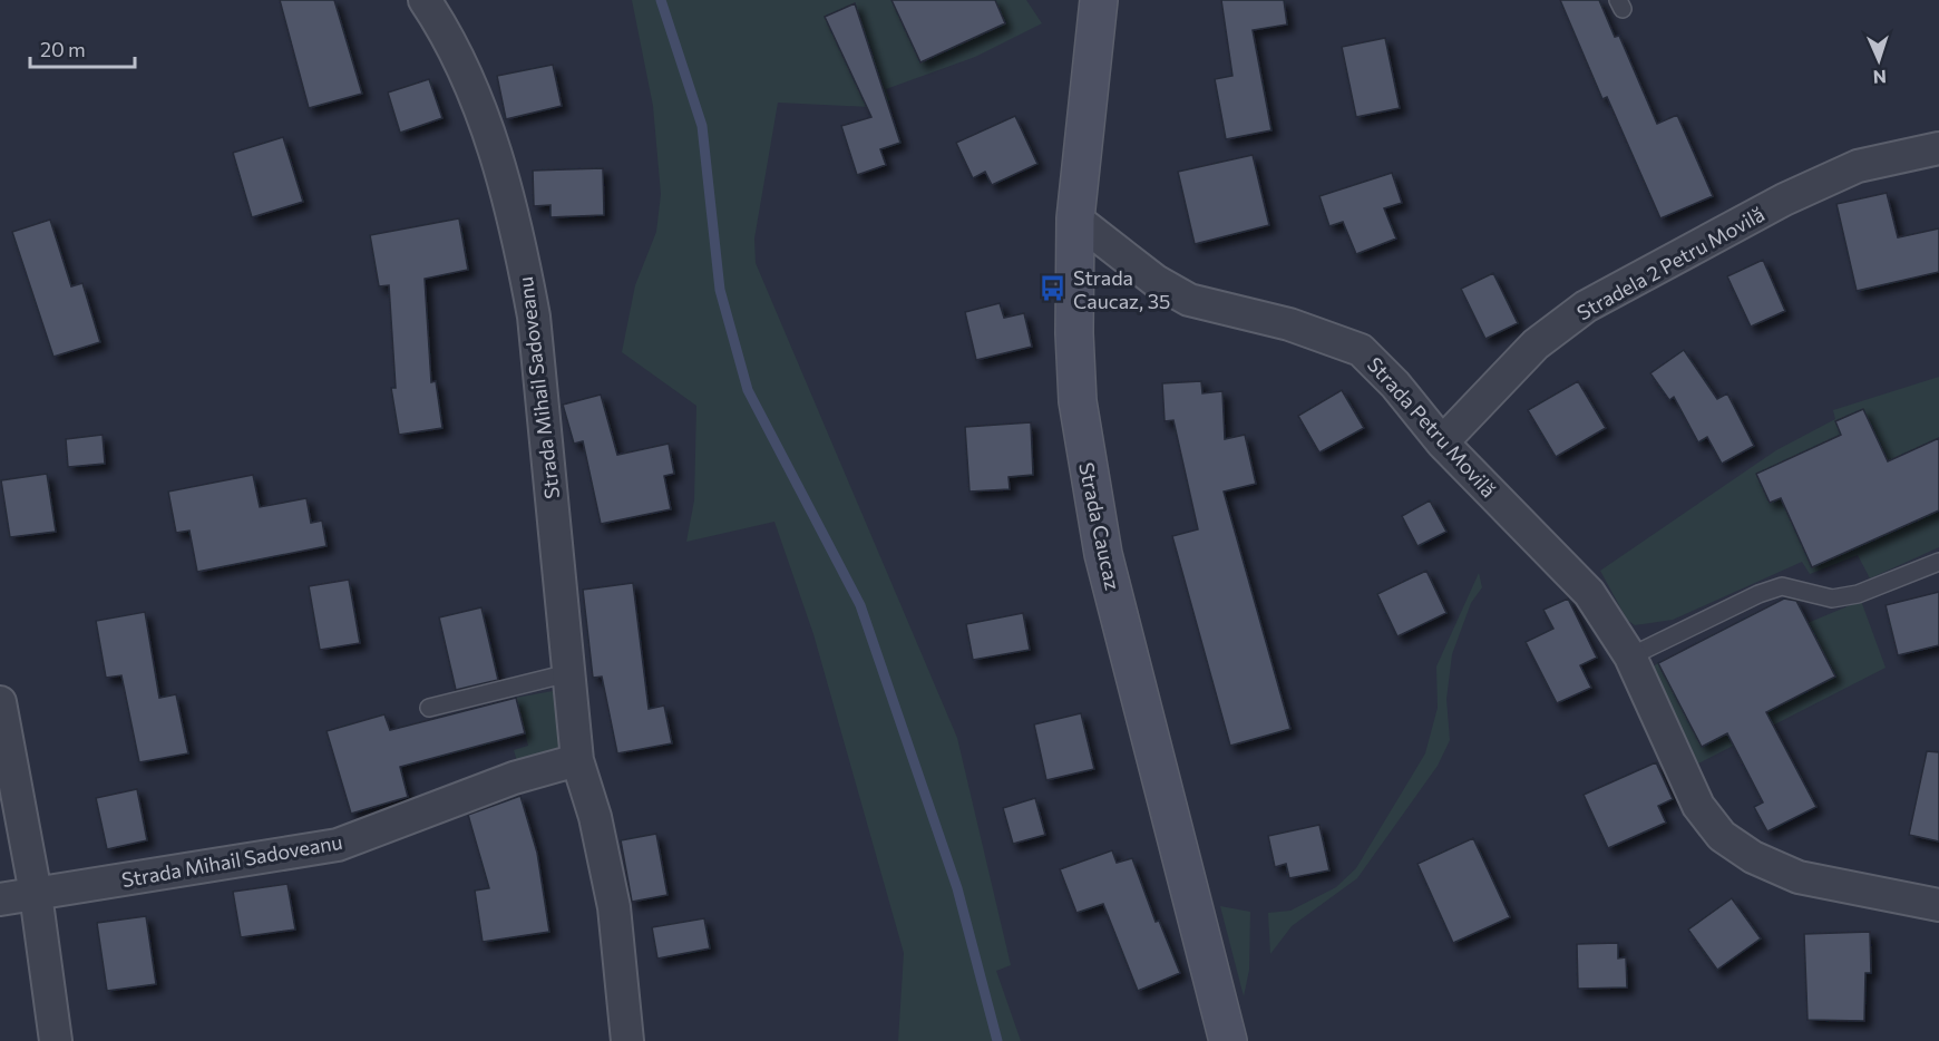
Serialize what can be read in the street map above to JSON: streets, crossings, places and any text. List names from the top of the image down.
{
  "streets": {
    "street": [
      "Stradela 2 Petru Movilă",
      "Strada Mihail Sadoveanu",
      "Strada Petru Movilă",
      "Strada Caucaz"
    ]
  },
  "crossings": [
    ["Stradela 2 Petru Movilă", "Strada Petru Movilă"],
    ["Strada Petru Movilă", "Strada Caucaz"]
  ],
  "places": {
    "bus stop": ["Strada Caucaz, 35"]
  },
  "scale_bar": "20 m",
  "north": "bottom"
}
